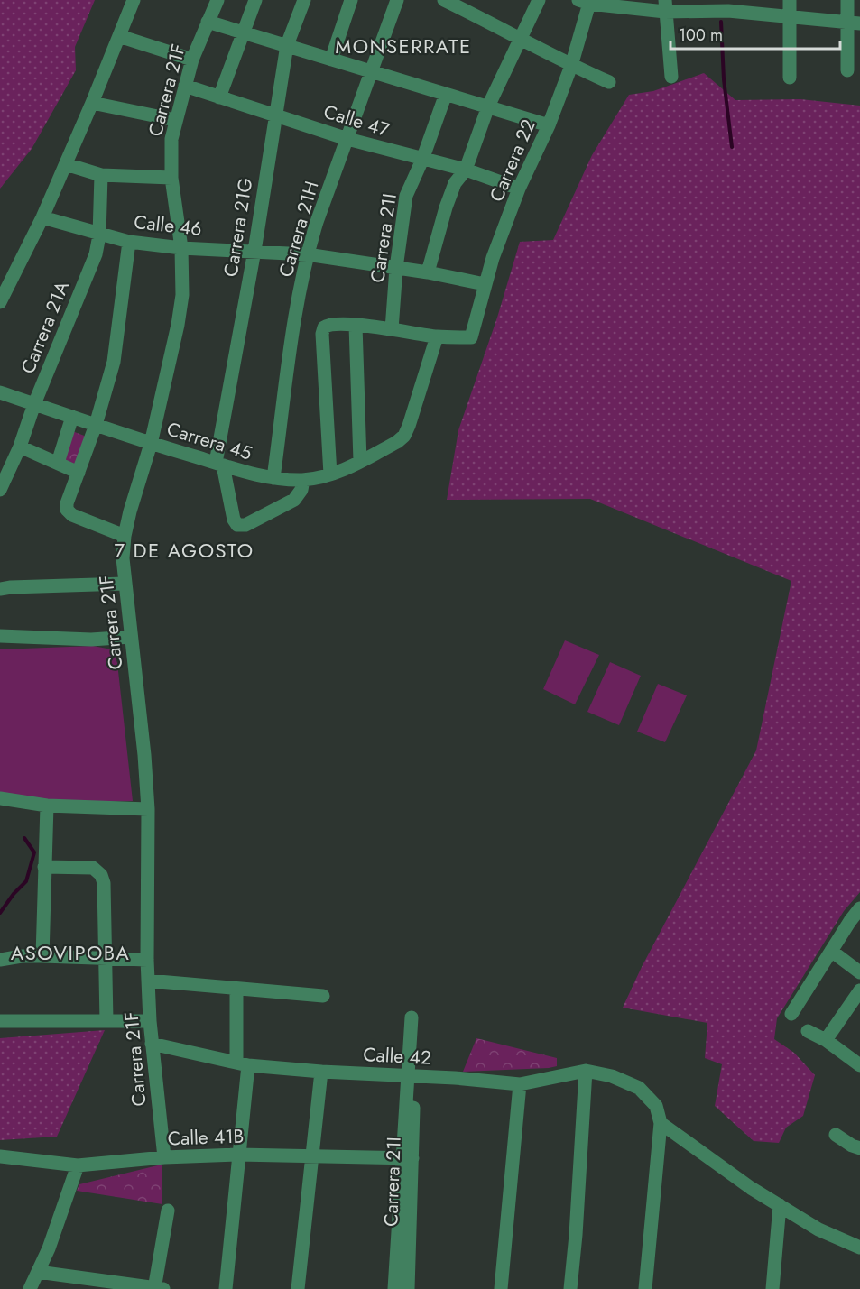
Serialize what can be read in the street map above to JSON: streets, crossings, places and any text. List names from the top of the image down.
{
  "streets": {
    "street": [
      "Carrera 21F",
      "Calle 47",
      "Carrera 22",
      "Calle 46",
      "Carrera 21G",
      "Carrera 21H",
      "Carrera 21I",
      "Carrera 21A",
      "Carrera 45",
      "Calle 42",
      "Calle 41B"
    ]
  },
  "crossings": [
    ["Carrera 21F", "Calle 47"],
    ["Carrera 21F", "Calle 46"],
    ["Carrera 21F", "Carrera 45"],
    ["Carrera 21F", "Calle 42"],
    ["Carrera 21F", "Calle 41B"],
    ["Calle 47", "Carrera 22"],
    ["Calle 47", "Carrera 21G"],
    ["Calle 47", "Carrera 21H"],
    ["Calle 47", "Carrera 21I"],
    ["Carrera 22", "Calle 46"],
    ["Carrera 22", "Carrera 45"],
    ["Calle 46", "Carrera 21G"],
    ["Calle 46", "Carrera 21H"],
    ["Calle 46", "Carrera 21I"],
    ["Calle 46", "Carrera 21A"],
    ["Carrera 21G", "Carrera 45"],
    ["Carrera 21H", "Carrera 45"],
    ["Carrera 21I", "Calle 42"],
    ["Carrera 21I", "Calle 41B"],
    ["Carrera 21A", "Carrera 45"]
  ],
  "districts": ["MONSERRATE", "7 DE AGOSTO", "ASOVIPOBA"],
  "scale_bar": "100 m"
}
